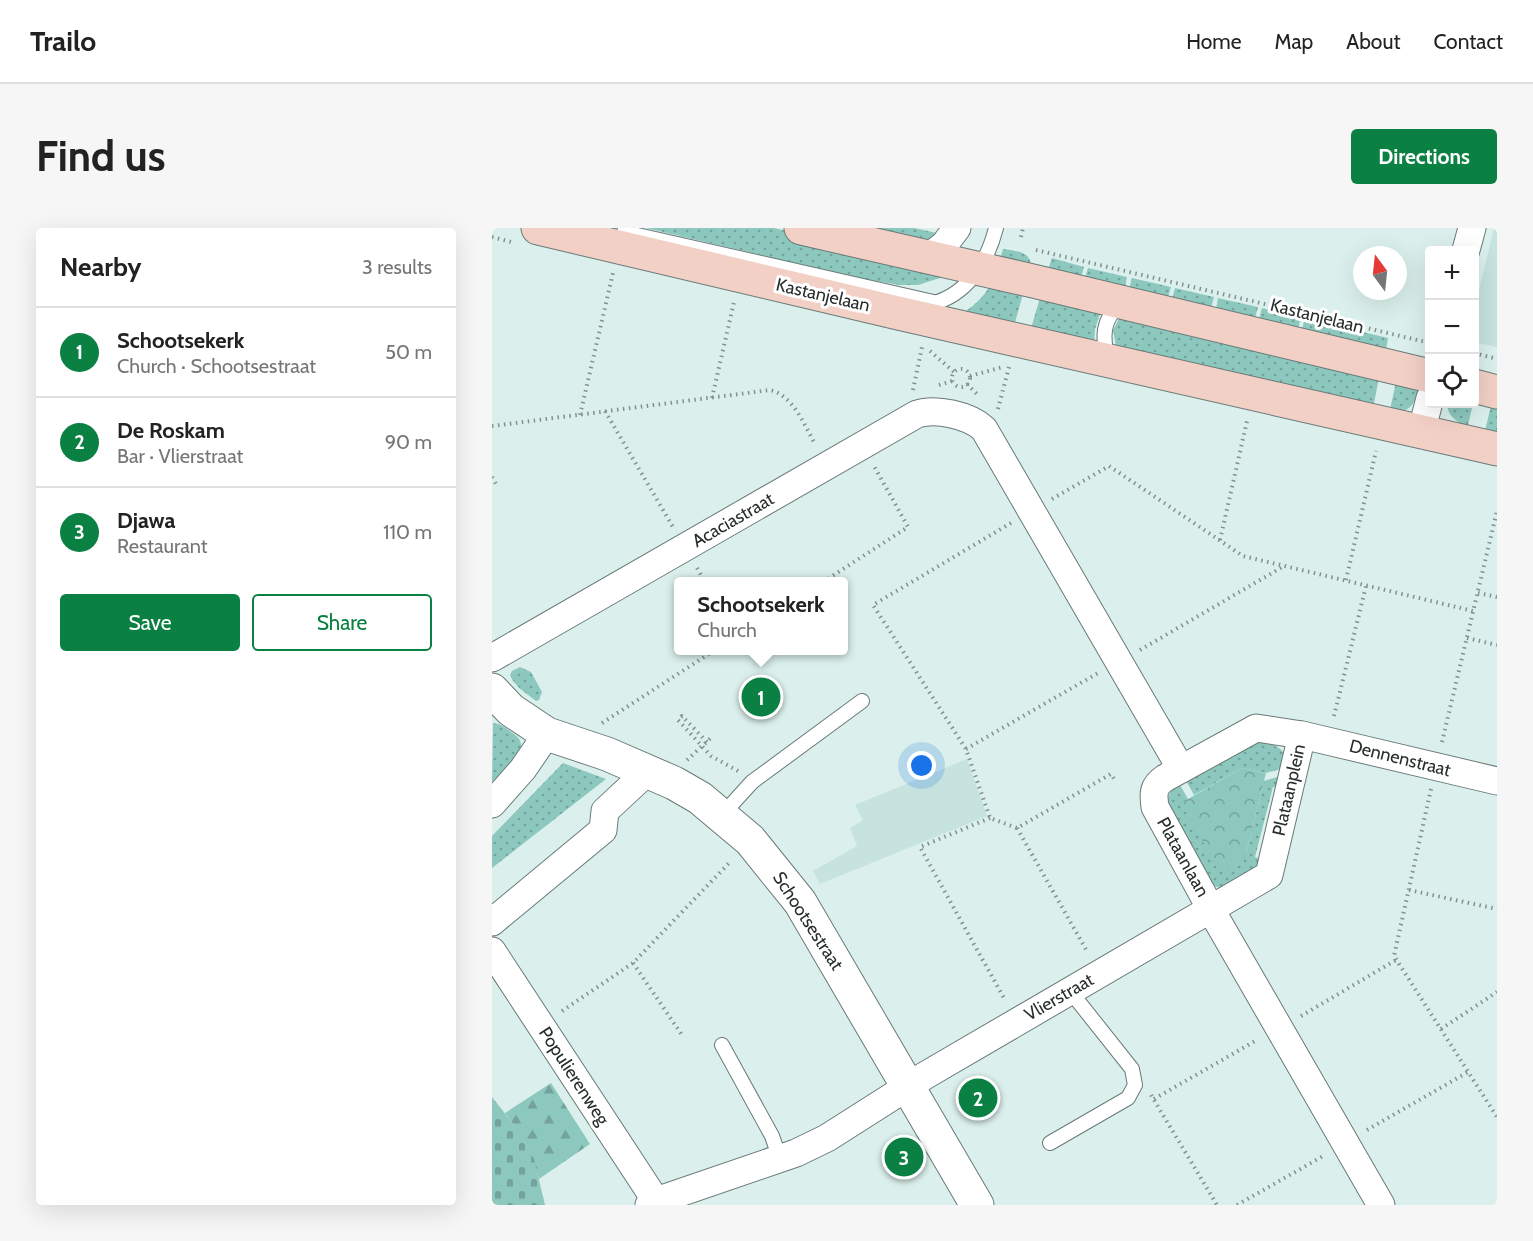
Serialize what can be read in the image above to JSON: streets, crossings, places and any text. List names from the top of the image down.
{
  "streets": {
    "main road": ["Kastanjelaan"],
    "street": [
      "Acaciastraat",
      "Dennenstraat",
      "Plataanplein",
      "Plataanlaan",
      "Schootsestraat",
      "Vlierstraat",
      "Populierenweg"
    ]
  },
  "crossings": [
    ["Dennenstraat", "Plataanplein"],
    ["Plataanplein", "Plataanlaan"],
    ["Plataanplein", "Vlierstraat"],
    ["Plataanlaan", "Vlierstraat"],
    ["Schootsestraat", "Vlierstraat"],
    ["Vlierstraat", "Populierenweg"]
  ],
  "north": "top",
  "page": {
    "header": "Trailo",
    "nav": [
      "Home",
      "Map",
      "About",
      "Contact"
    ],
    "buttons": [
      "Directions",
      ["Save", "Share"]
    ],
    "title": "Find us",
    "heading": ["Nearby", "3 results"],
    "map_buttons": ["+", "−"],
    "list": [
      {
        "mark": "1",
        "name": "Schootsekerk",
        "note": "Church · Schootsestraat",
        "value": "50 m"
      },
      {
        "mark": "2",
        "name": "De Roskam",
        "note": "Bar · Vlierstraat",
        "value": "90 m"
      },
      {
        "mark": "3",
        "name": "Djawa",
        "note": "Restaurant",
        "value": "110 m"
      }
    ],
    "popup": ["Schootsekerk", "Church"],
    "pins": ["1", "2", "3"]
  }
}
